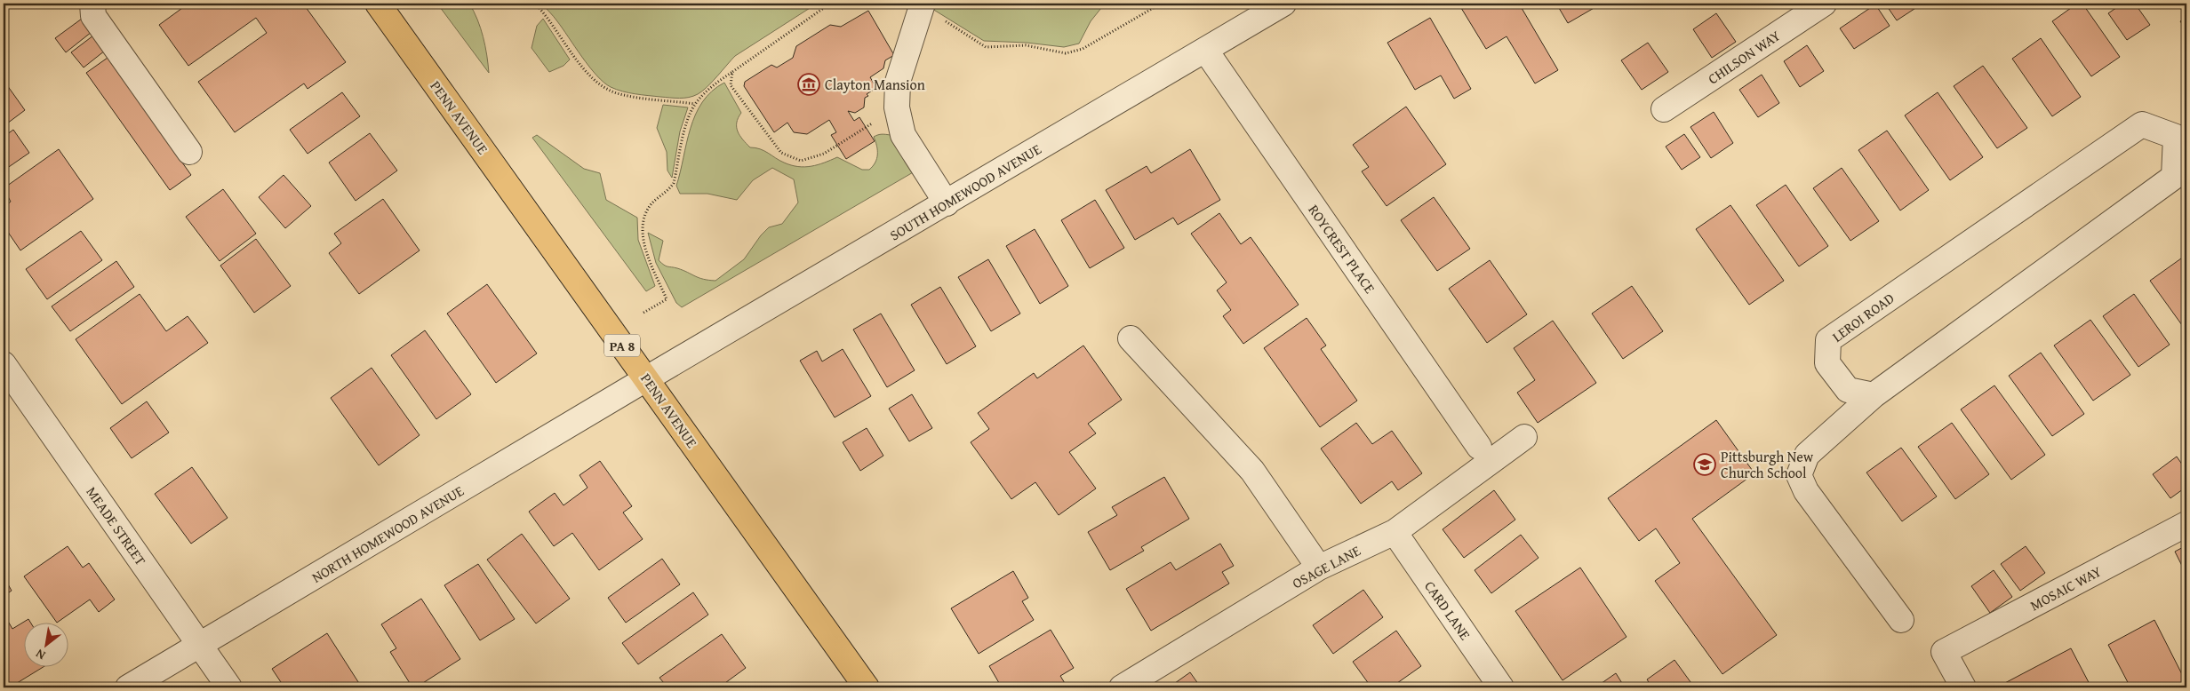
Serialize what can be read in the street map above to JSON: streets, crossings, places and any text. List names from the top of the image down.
{
  "streets": {
    "highway": ["PENN AVENUE", "PA 8"],
    "street": [
      "CHILSON WAY",
      "SOUTH HOMEWOOD AVENUE",
      "ROYCREST PLACE",
      "LEROI ROAD",
      "MEADE STREET",
      "NORTH HOMEWOOD AVENUE",
      "OSAGE LANE",
      "MOSAIC WAY",
      "CARD LANE"
    ]
  },
  "crossings": [
    ["PENN AVENUE", "SOUTH HOMEWOOD AVENUE"],
    ["PENN AVENUE", "NORTH HOMEWOOD AVENUE"],
    ["SOUTH HOMEWOOD AVENUE", "ROYCREST PLACE"],
    ["SOUTH HOMEWOOD AVENUE", "NORTH HOMEWOOD AVENUE"],
    ["MEADE STREET", "NORTH HOMEWOOD AVENUE"],
    ["OSAGE LANE", "CARD LANE"]
  ],
  "places": {
    "museum": ["Clayton Mansion"],
    "school or university": ["Pittsburgh New Church School"]
  },
  "north": "bottom left"
}
